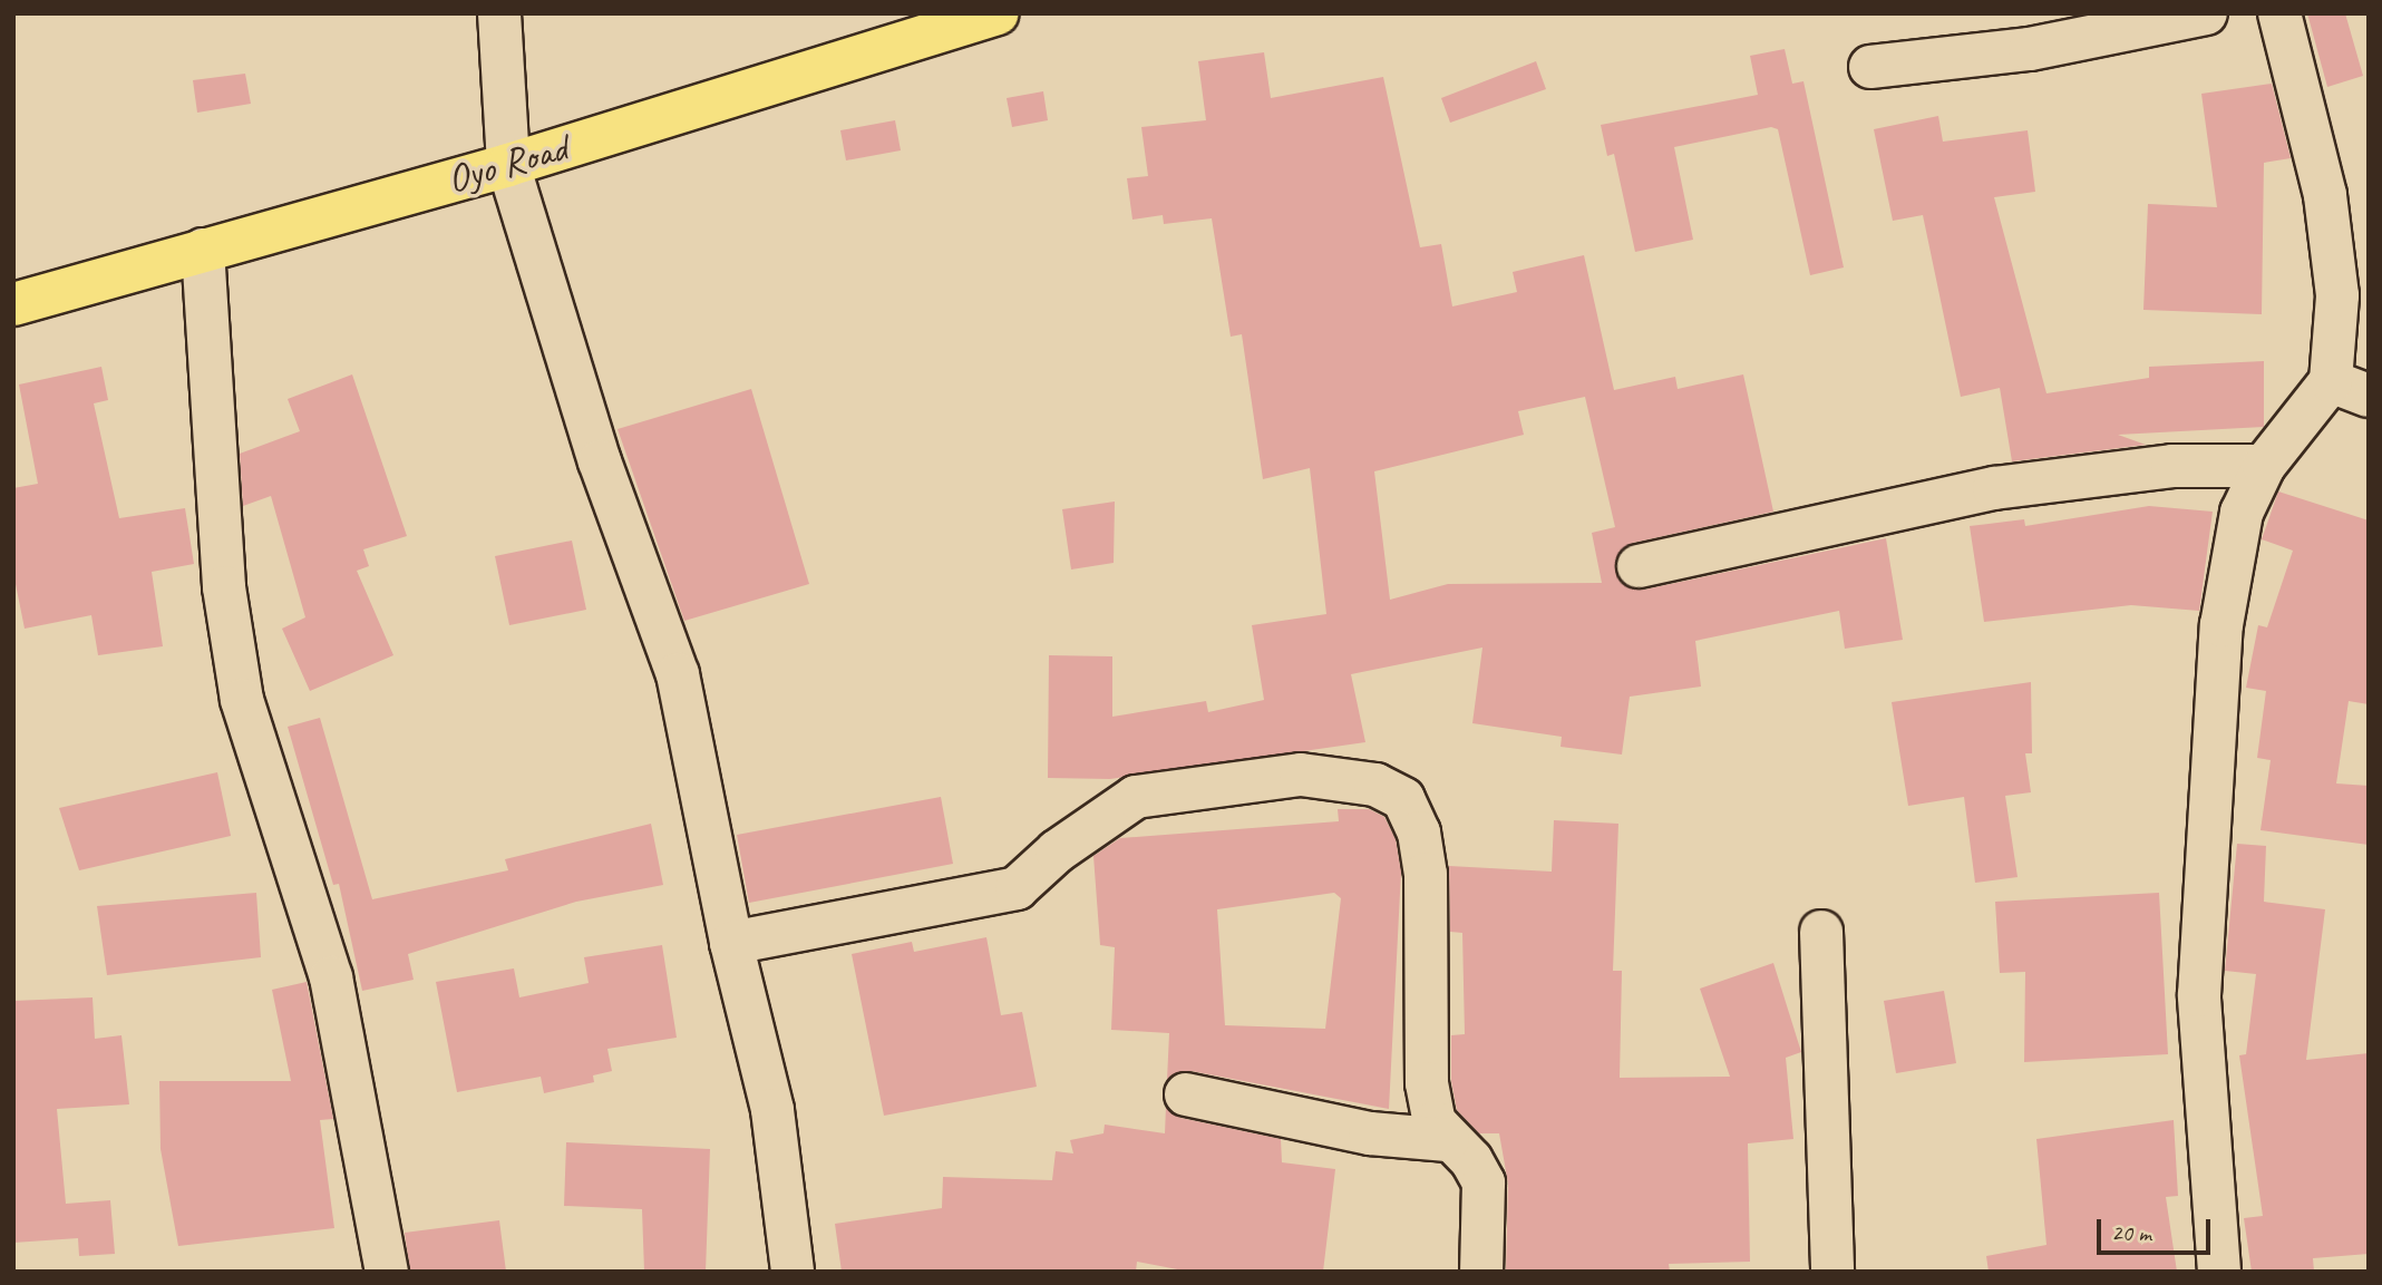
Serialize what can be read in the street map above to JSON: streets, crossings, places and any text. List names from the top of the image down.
{
  "streets": {
    "highway": ["Oyo Road"]
  },
  "scale_bar": "20 m"
}
